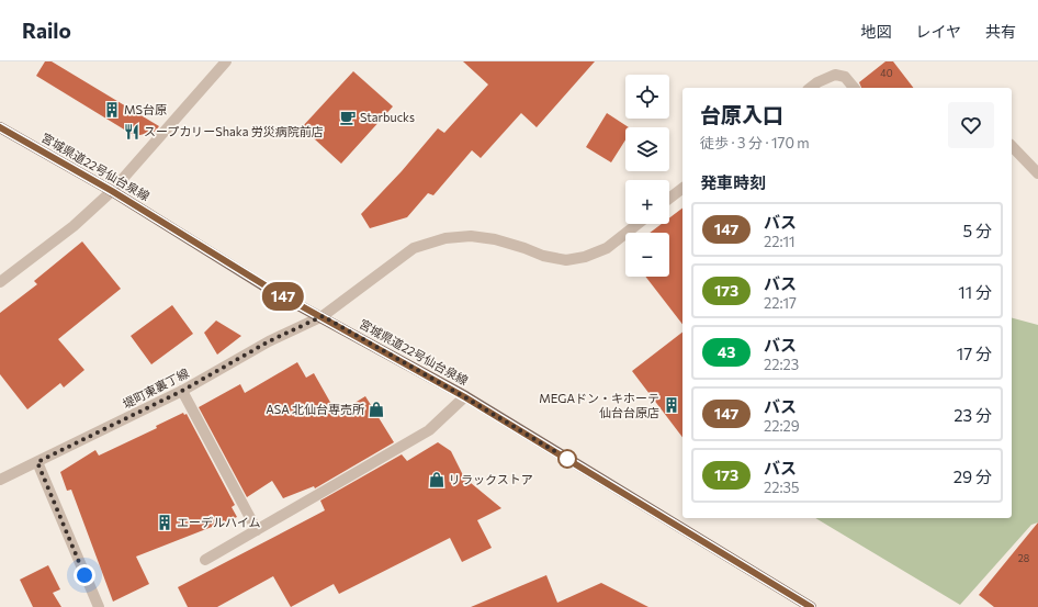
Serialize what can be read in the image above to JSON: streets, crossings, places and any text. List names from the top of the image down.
{
  "streets": {
    "main road": ["宮城県道22号仙台泉線"],
    "street": ["堤町東裏丁線"]
  },
  "crossings": [
    ["宮城県道22号仙台泉線", "堤町東裏丁線"]
  ],
  "places": {
    "building": ["MS台原", "MEGAドン・キホーテ 仙台台原店", "エーデルハイム"],
    "cafe": ["Starbucks"],
    "restaurant": ["スープカリーShaka 労災病院前店"],
    "shop": ["ASA 北仙台専売所", "リラックストア"]
  },
  "lines": ["bus line 147"],
  "house_numbers": ["40", "28"],
  "page": {
    "header": "Railo",
    "nav": ["地図", "レイヤ", "共有"],
    "on_map": "147",
    "map_buttons": ["+", "−"],
    "heading": [
      ["台原入口", "徒歩 · 3 分 · 170 m"],
      "発車時刻"
    ],
    "list": [
      {
        "mark": "147",
        "name": "バス",
        "note": "22:11",
        "value": "5 分"
      },
      {
        "mark": "173",
        "name": "バス",
        "note": "22:17",
        "value": "11 分"
      },
      {
        "mark": "43",
        "name": "バス",
        "note": "22:23",
        "value": "17 分"
      },
      {
        "mark": "147",
        "name": "バス",
        "note": "22:29",
        "value": "23 分"
      },
      {
        "mark": "173",
        "name": "バス",
        "note": "22:35",
        "value": "29 分"
      }
    ]
  }
}
